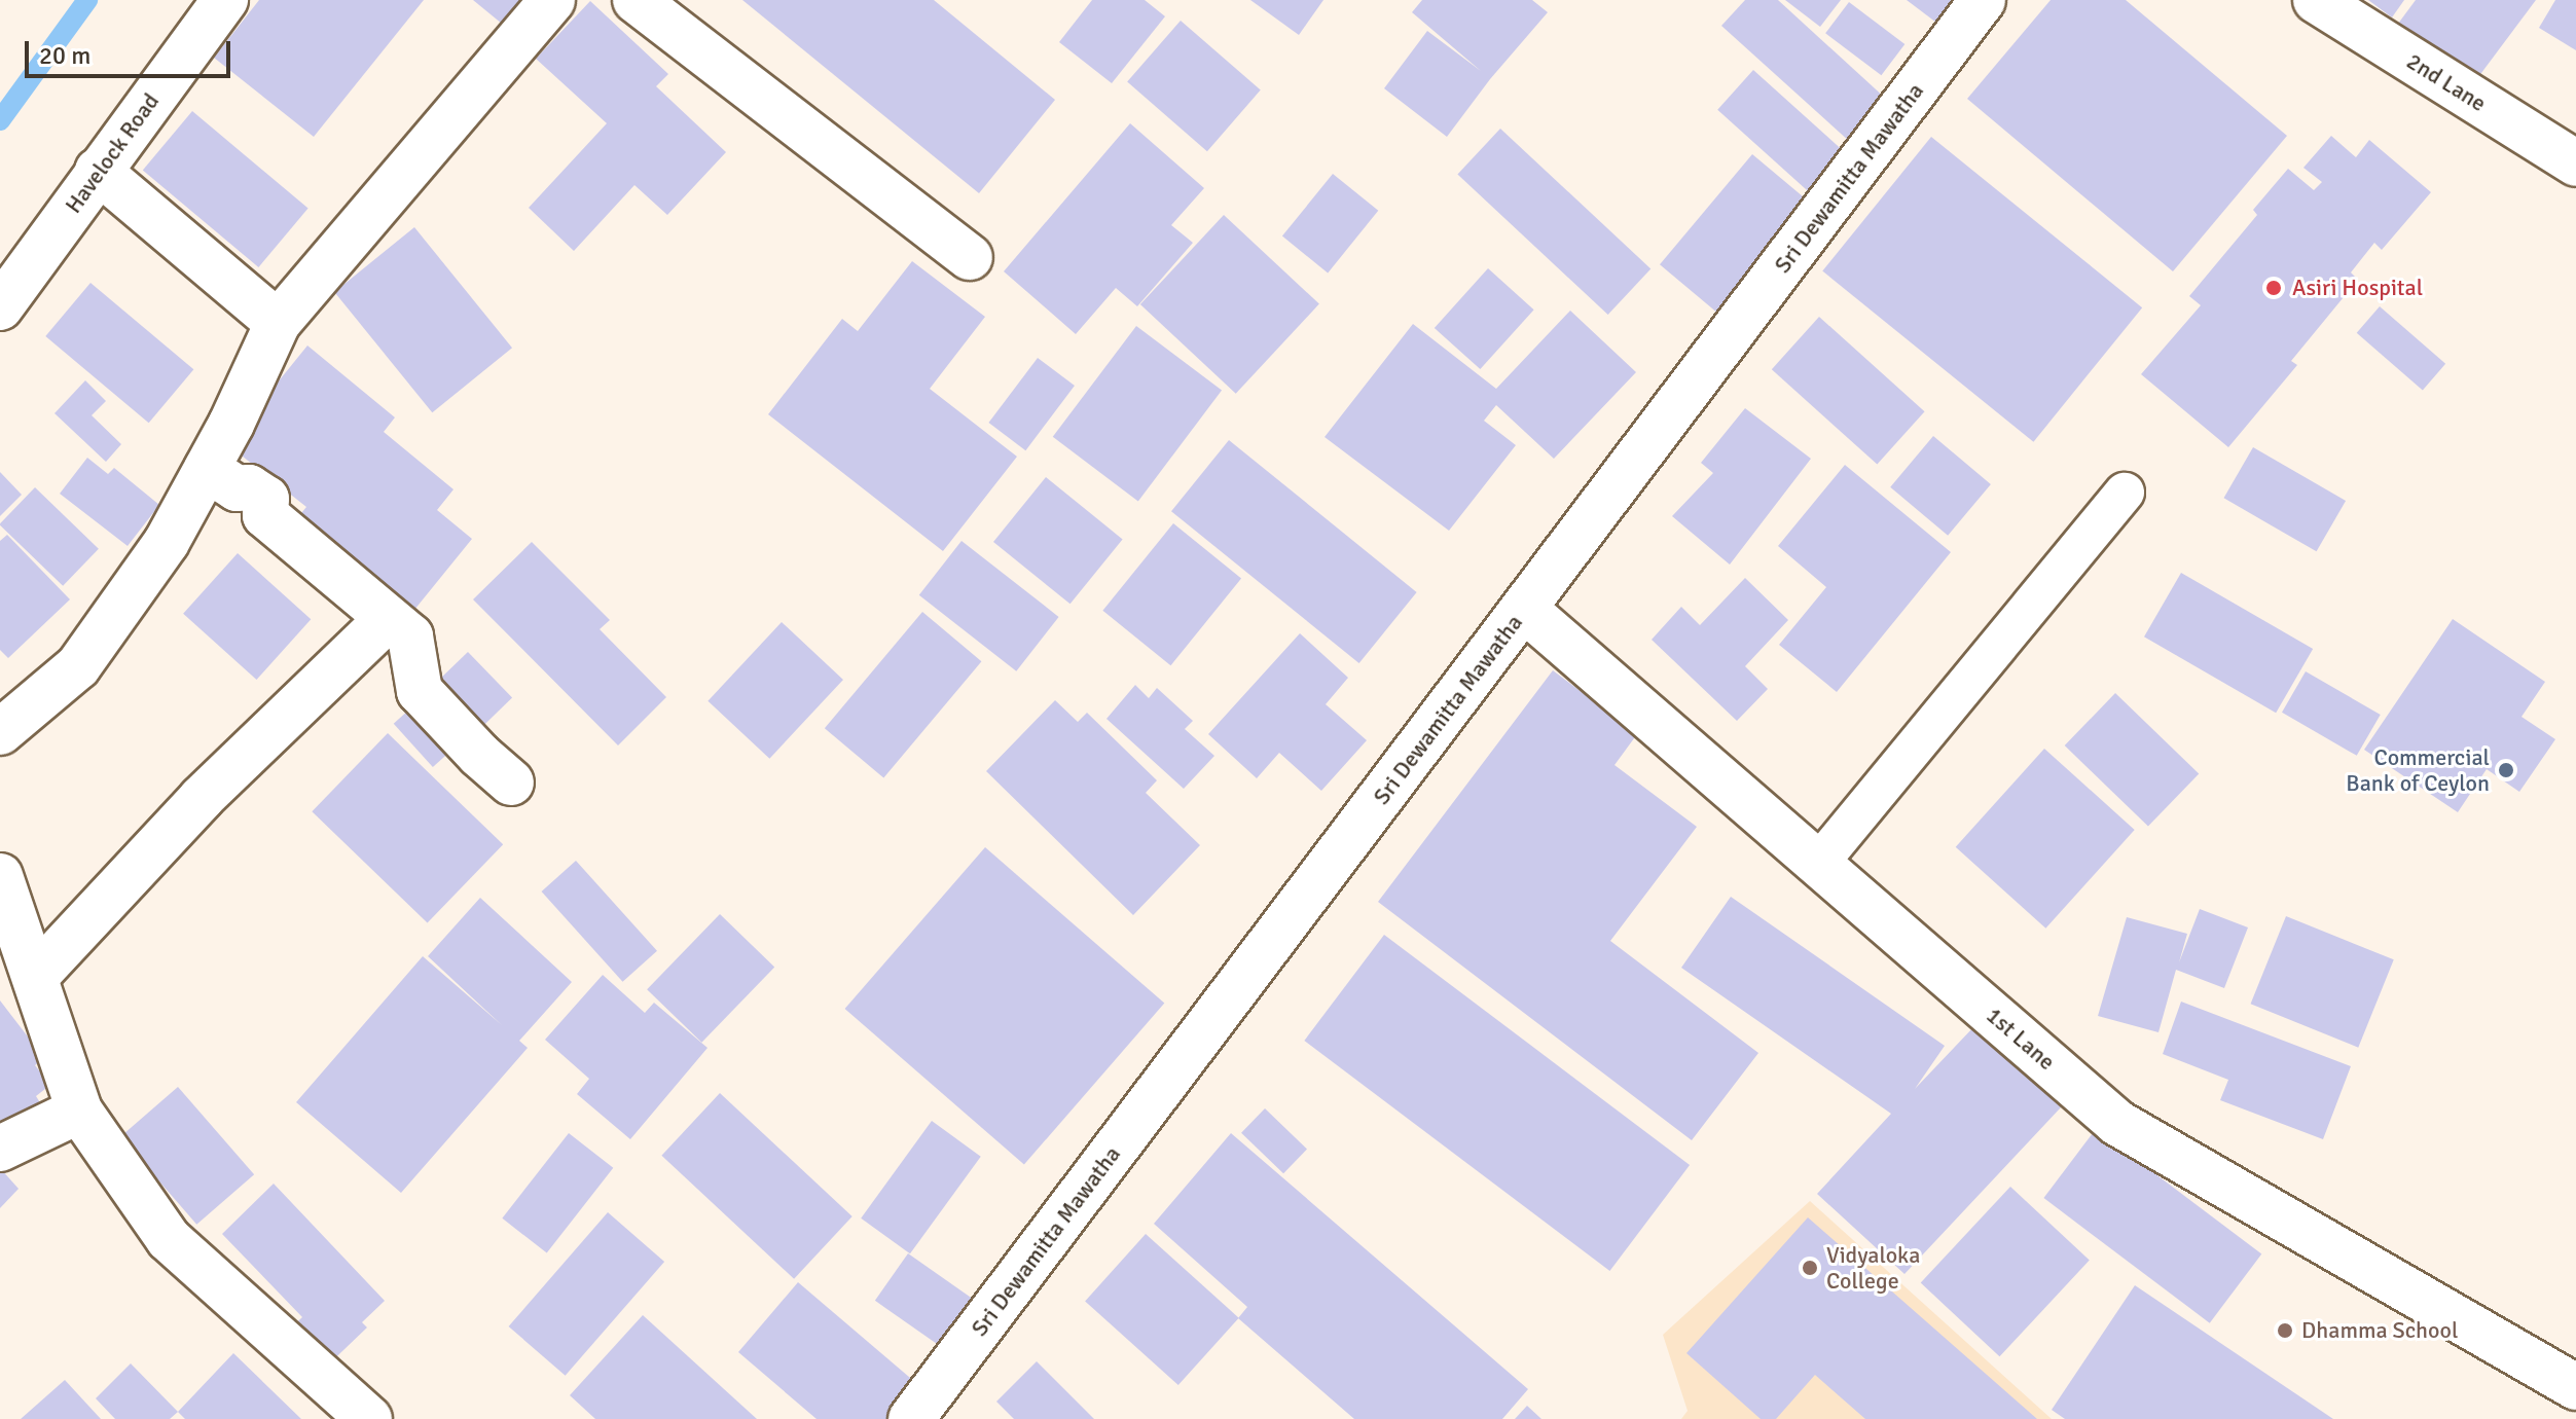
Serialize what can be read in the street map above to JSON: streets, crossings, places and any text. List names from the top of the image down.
{
  "streets": {
    "street": [
      "2nd Lane",
      "Havelock Road",
      "Sri Dewamitta Mawatha",
      "1st Lane"
    ]
  },
  "crossings": [
    ["Sri Dewamitta Mawatha", "1st Lane"]
  ],
  "places": [
    "Asiri Hospital",
    "Commercial Bank of Ceylon",
    "Vidyaloka College",
    "Dhamma School"
  ],
  "scale_bar": "20 m"
}
